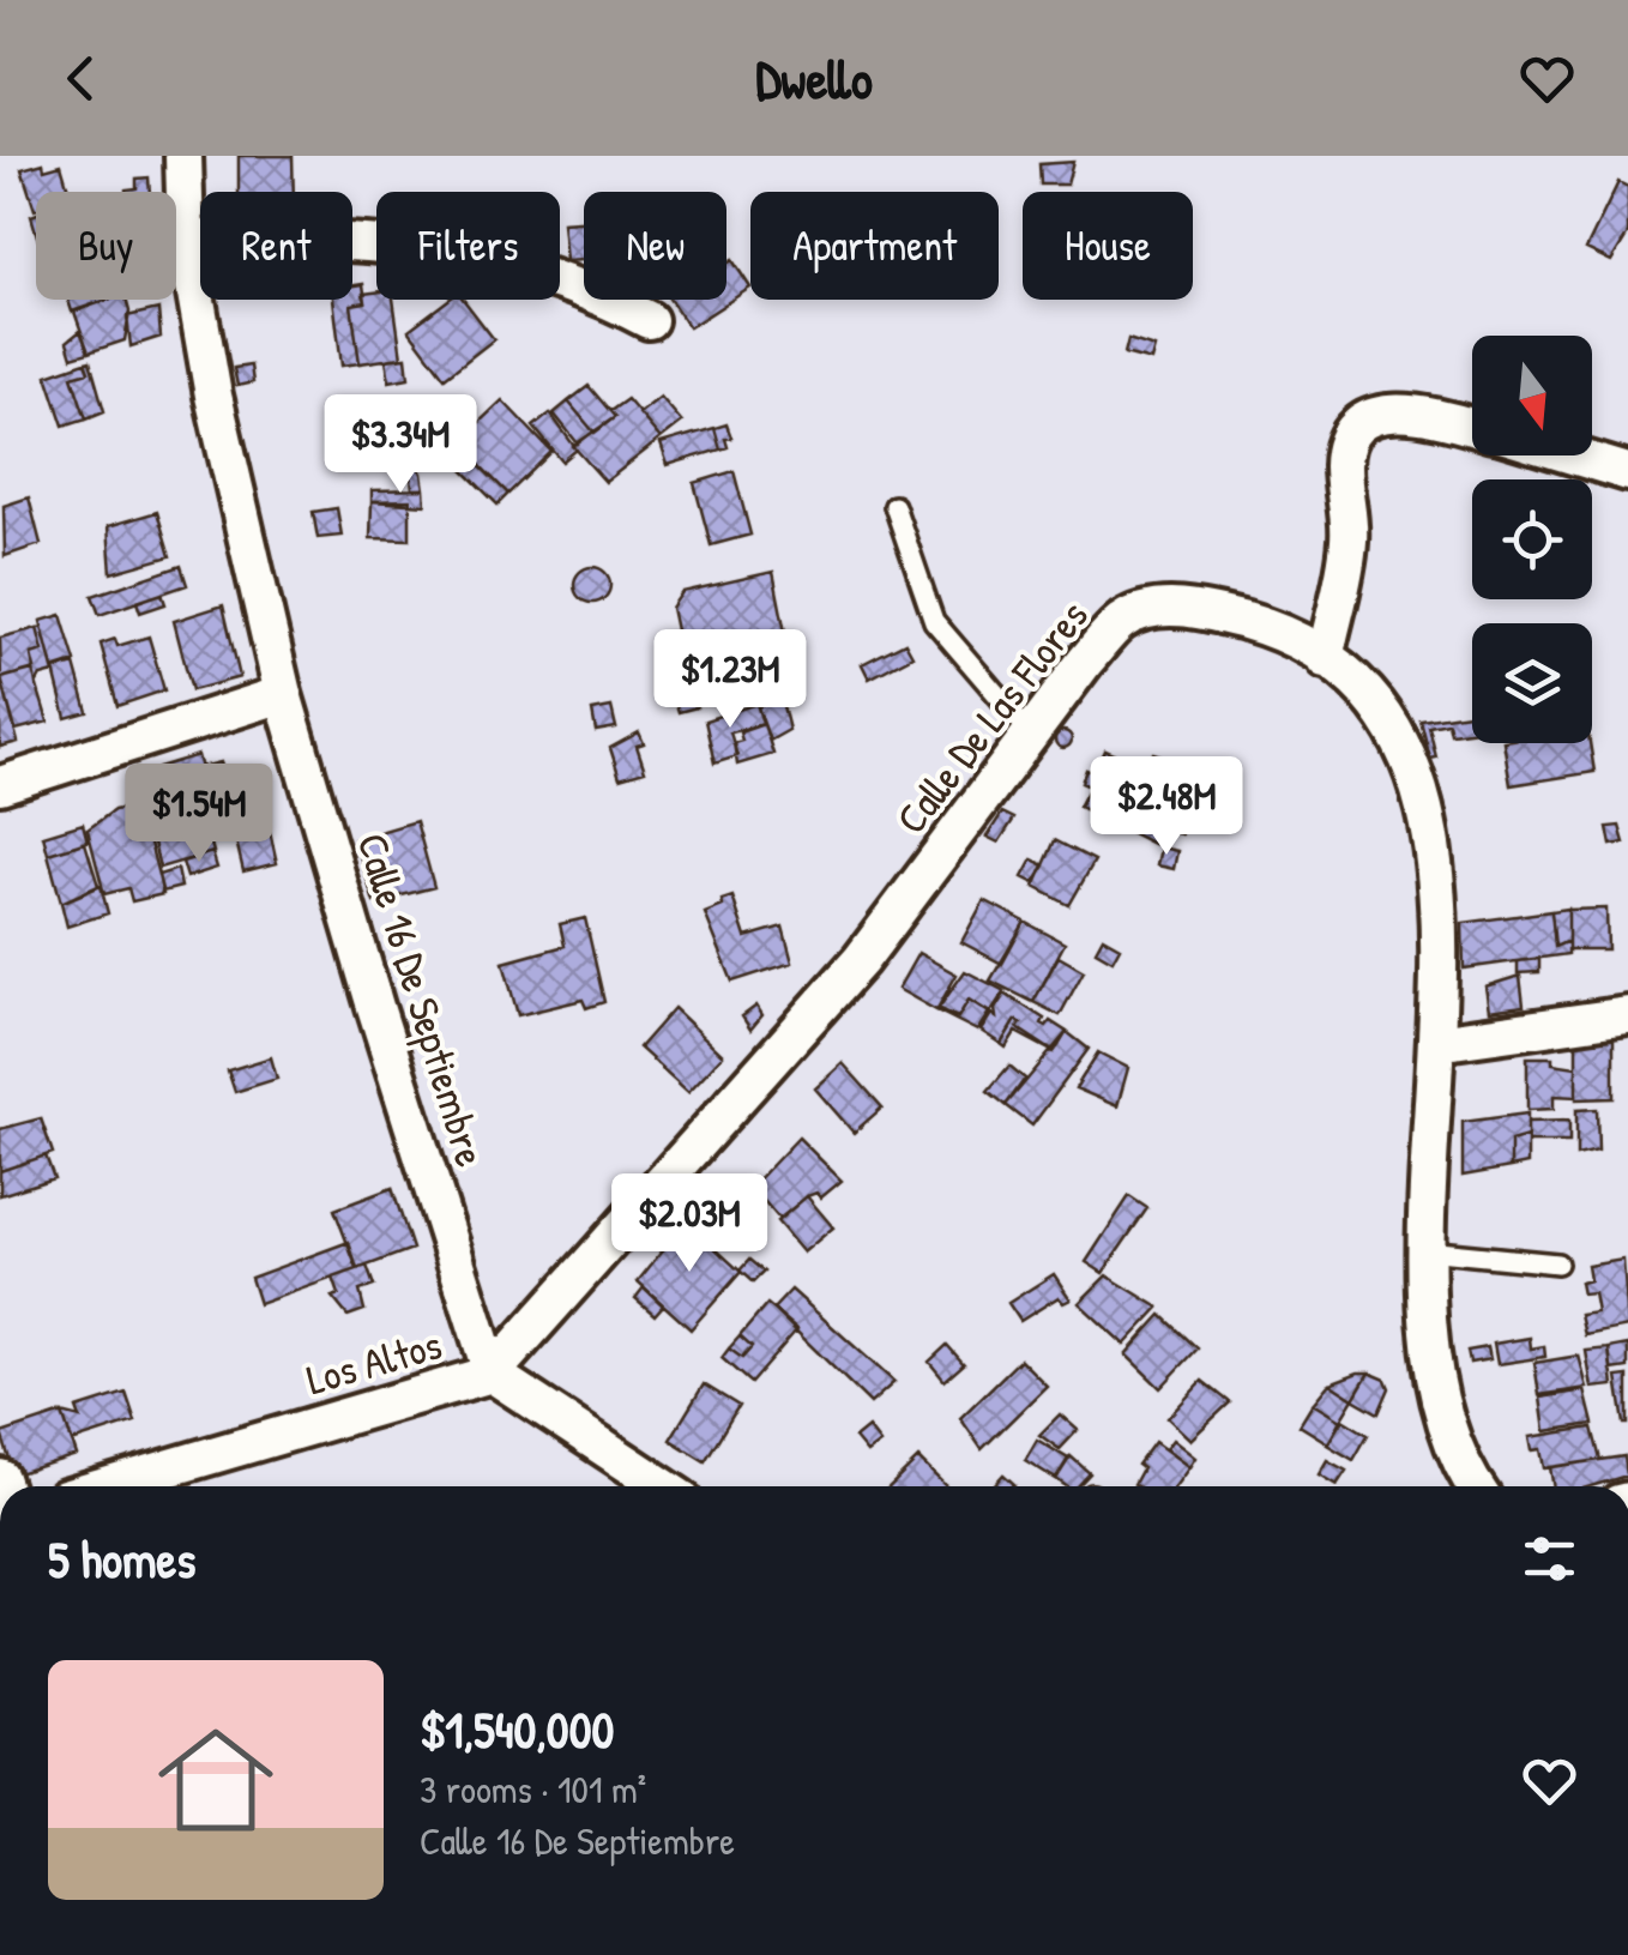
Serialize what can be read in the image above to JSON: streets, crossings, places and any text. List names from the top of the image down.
{
  "streets": {
    "street": ["Calle De Las Flores", "Calle 16 De Septiembre", "Los Altos"]
  },
  "crossings": [
    ["Calle De Las Flores", "Calle 16 De Septiembre"],
    ["Calle De Las Flores", "Los Altos"],
    ["Calle 16 De Septiembre", "Los Altos"]
  ],
  "north": "bottom",
  "page": {
    "header": "Dwello",
    "chip": [
      "Buy",
      "Rent",
      "Filters",
      "New",
      "Apartment",
      "House"
    ],
    "price": [
      "$3.34M",
      "$1.23M",
      "$2.48M",
      "$1.54M",
      "$2.03M"
    ],
    "heading": "5 homes",
    "list": [
      {
        "name": "$1,540,000",
        "note": "3 rooms · 101 m² · Calle 16 De Septiembre"
      }
    ]
  }
}
